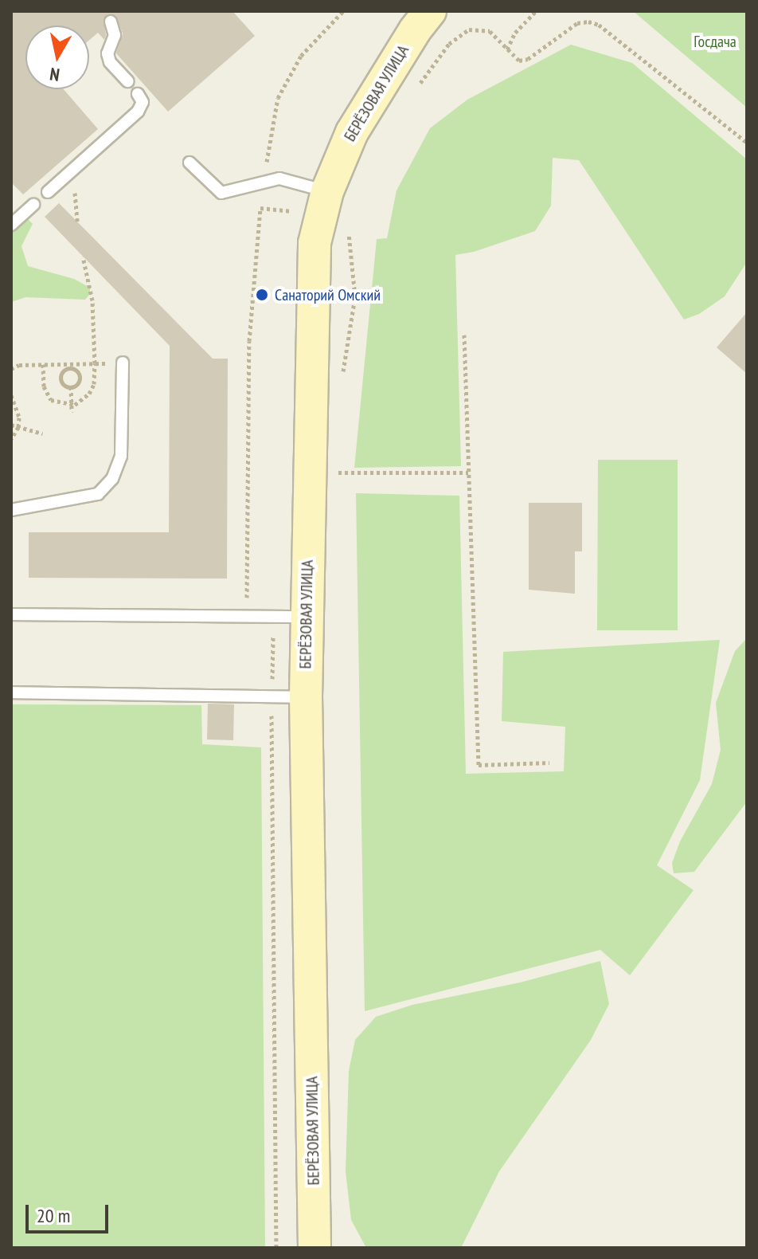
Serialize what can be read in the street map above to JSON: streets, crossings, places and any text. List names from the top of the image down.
{
  "streets": {
    "main road": ["БЕРЁЗОВАЯ УЛИЦА"]
  },
  "parks": ["Госдача"],
  "places": ["Санаторий Омский"],
  "scale_bar": "20 m",
  "north": "bottom"
}
